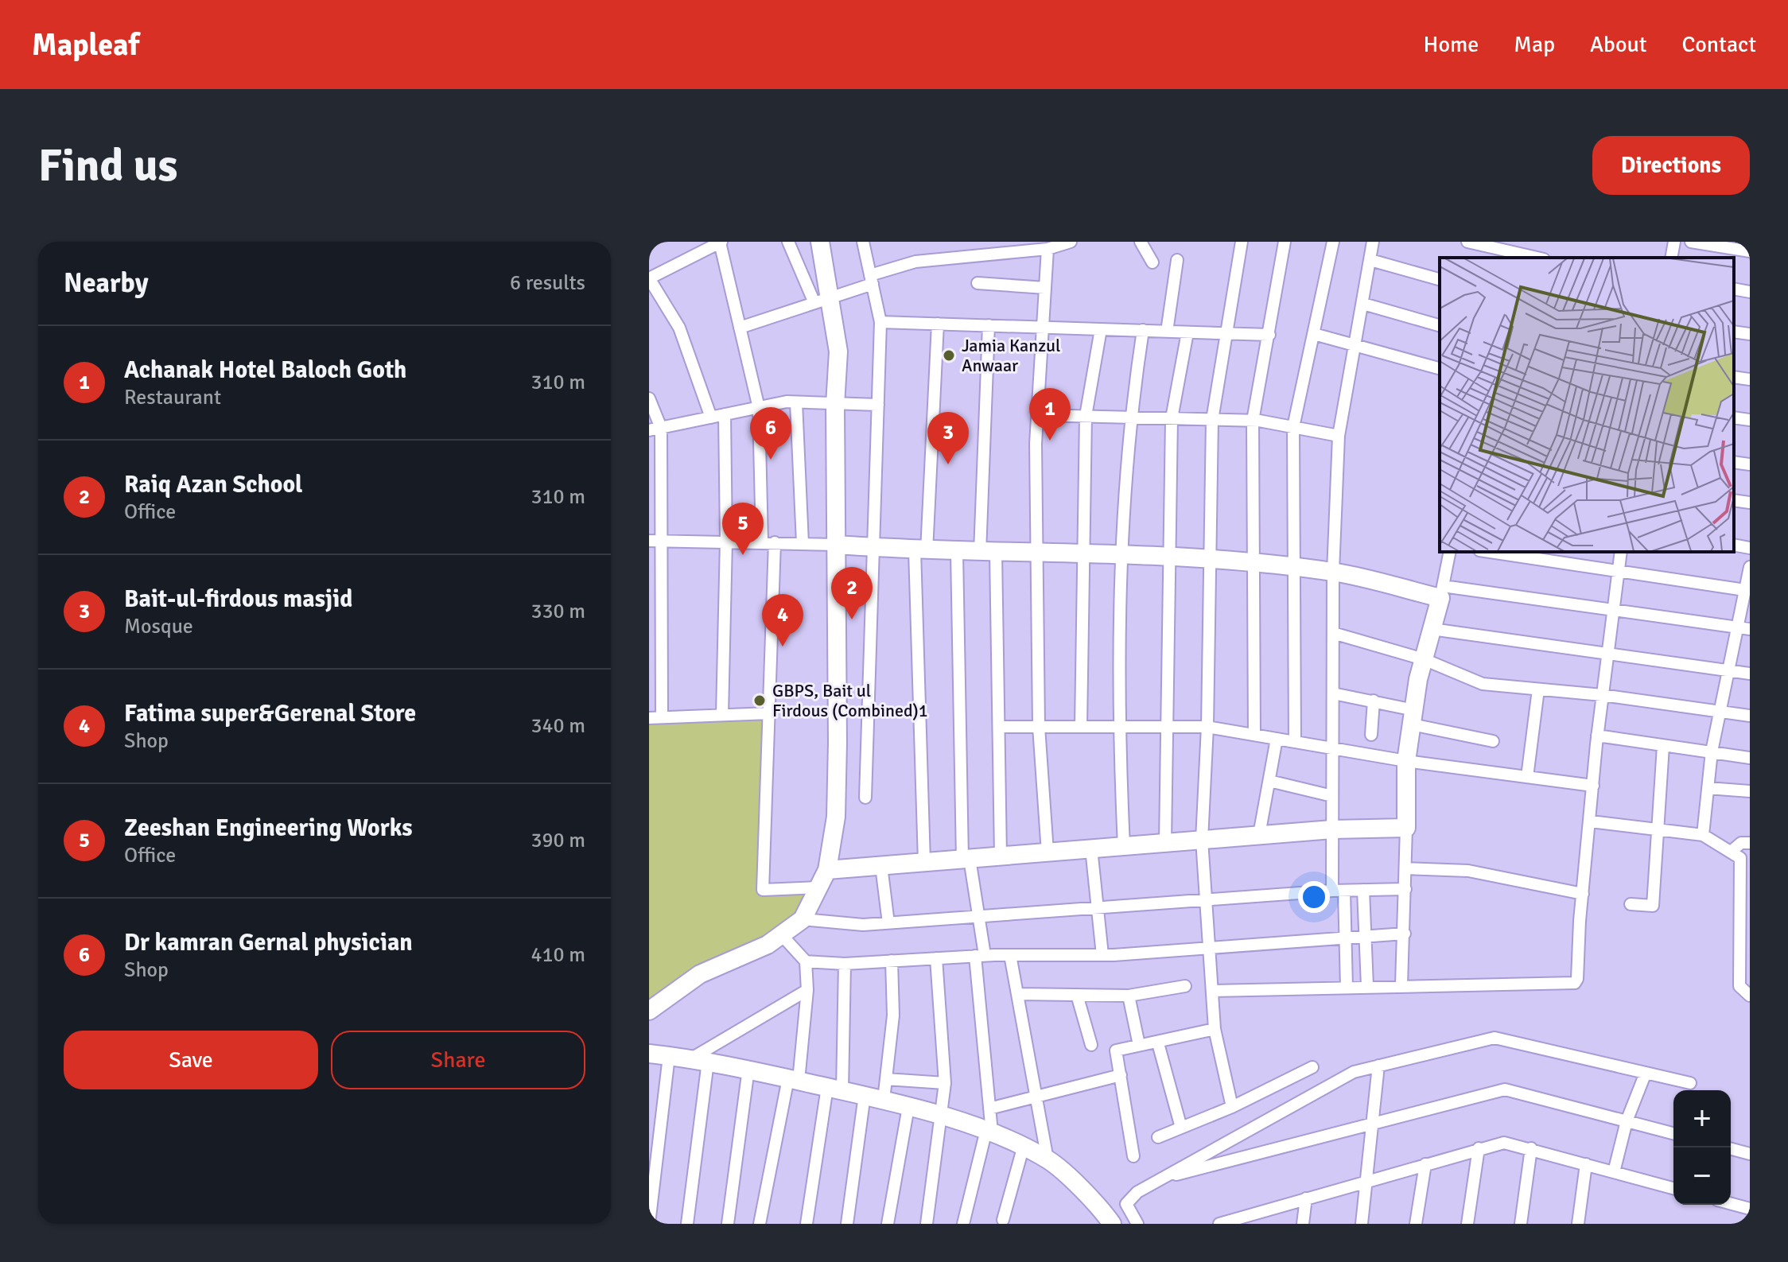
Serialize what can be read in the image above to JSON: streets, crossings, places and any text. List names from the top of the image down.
{
  "places": ["Jamia Kanzul Anwaar", "GBPS, Bait ul Firdous (Combined)1"],
  "page": {
    "header": "Mapleaf",
    "nav": [
      "Home",
      "Map",
      "About",
      "Contact"
    ],
    "buttons": [
      "Directions",
      ["Save", "Share"]
    ],
    "title": "Find us",
    "heading": ["Nearby", "6 results"],
    "list": [
      {
        "mark": "1",
        "name": "Achanak Hotel Baloch Goth",
        "note": "Restaurant",
        "value": "310 m"
      },
      {
        "mark": "2",
        "name": "Raiq Azan School",
        "note": "Office",
        "value": "310 m"
      },
      {
        "mark": "3",
        "name": "Bait-ul-firdous masjid",
        "note": "Mosque",
        "value": "330 m"
      },
      {
        "mark": "4",
        "name": "Fatima super&Gerenal Store",
        "note": "Shop",
        "value": "340 m"
      },
      {
        "mark": "5",
        "name": "Zeeshan Engineering Works",
        "note": "Office",
        "value": "390 m"
      },
      {
        "mark": "6",
        "name": "Dr kamran Gernal physician",
        "note": "Shop",
        "value": "410 m"
      }
    ],
    "pins": [
      "1",
      "6",
      "3",
      "5",
      "2",
      "4"
    ],
    "map_buttons": ["+", "−"]
  }
}
